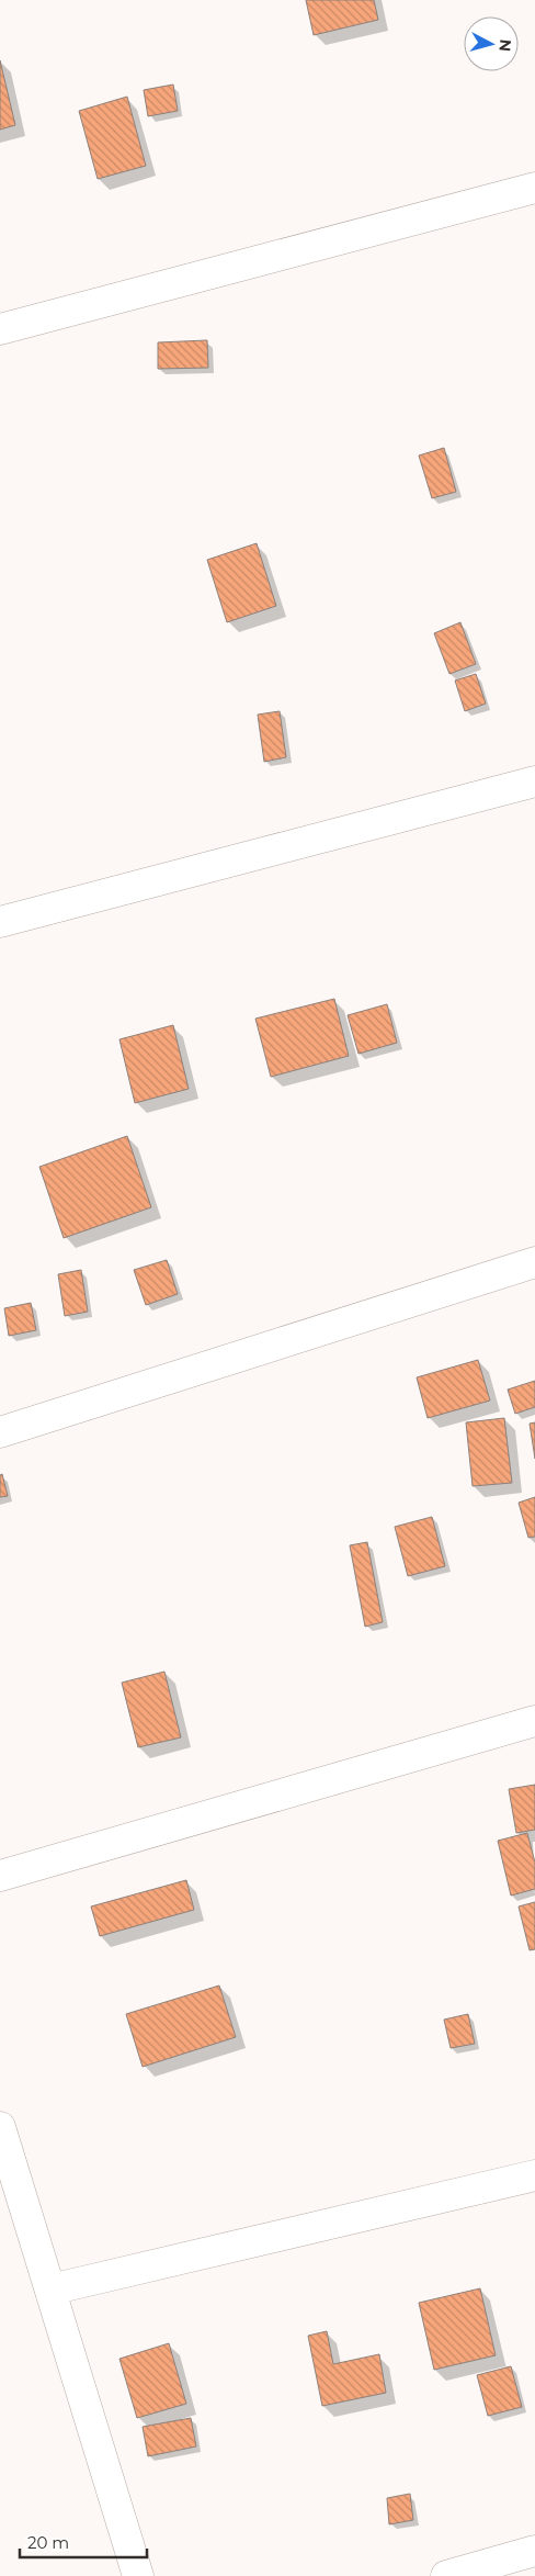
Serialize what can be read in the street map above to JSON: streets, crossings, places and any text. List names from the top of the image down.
{
  "scale_bar": "20 m",
  "north": "right"
}
